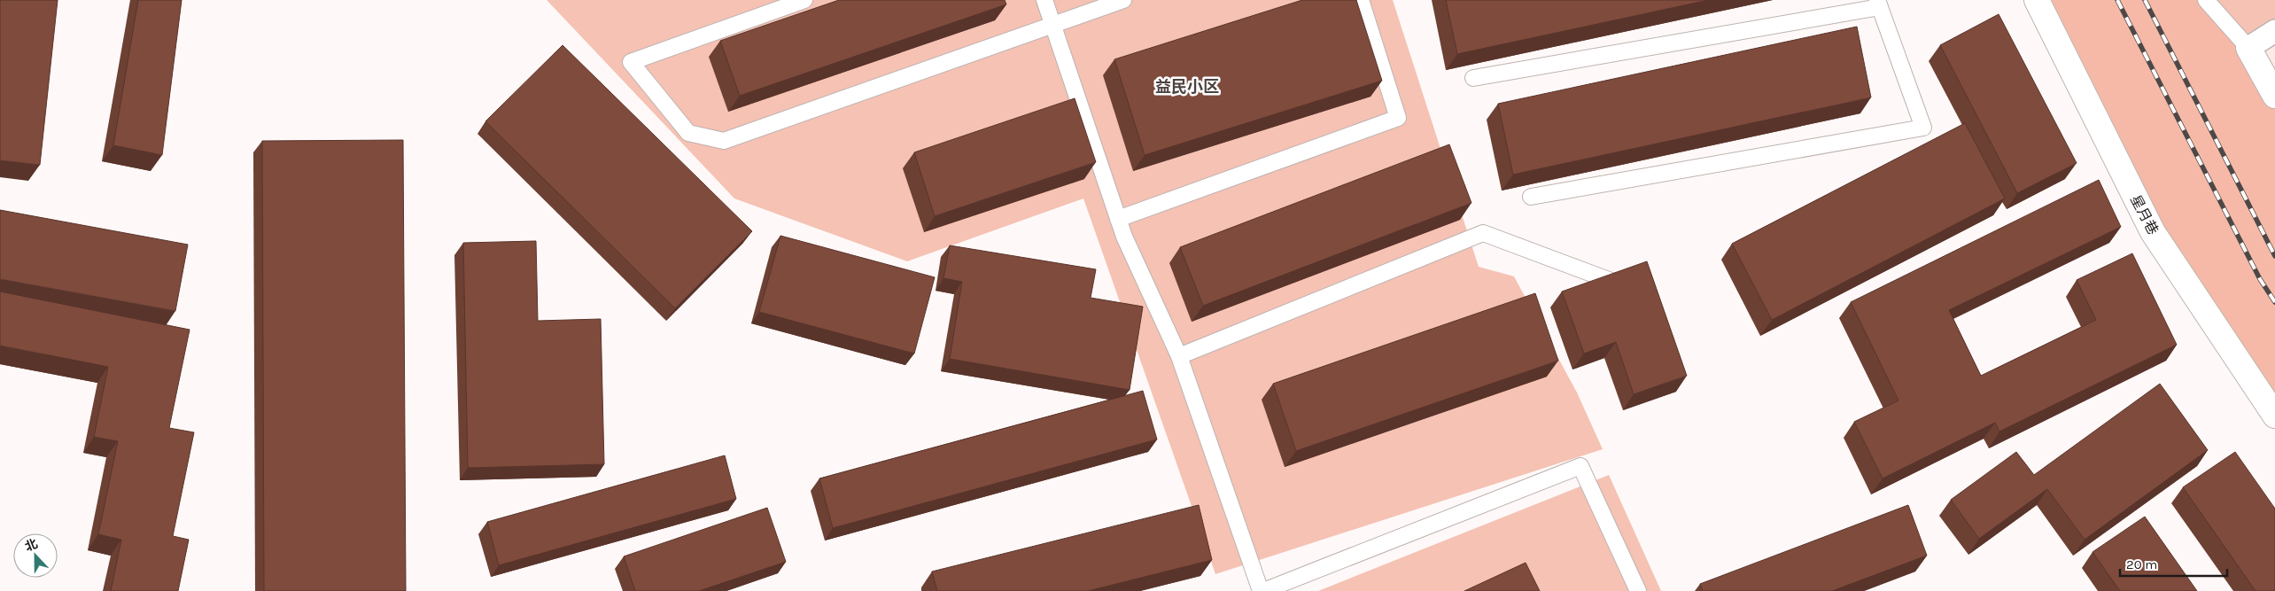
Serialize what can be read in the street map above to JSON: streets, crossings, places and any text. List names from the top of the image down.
{
  "streets": {
    "street": ["星月巷"]
  },
  "districts": ["益民小区"],
  "scale_bar": "20 m",
  "north": "top"
}
